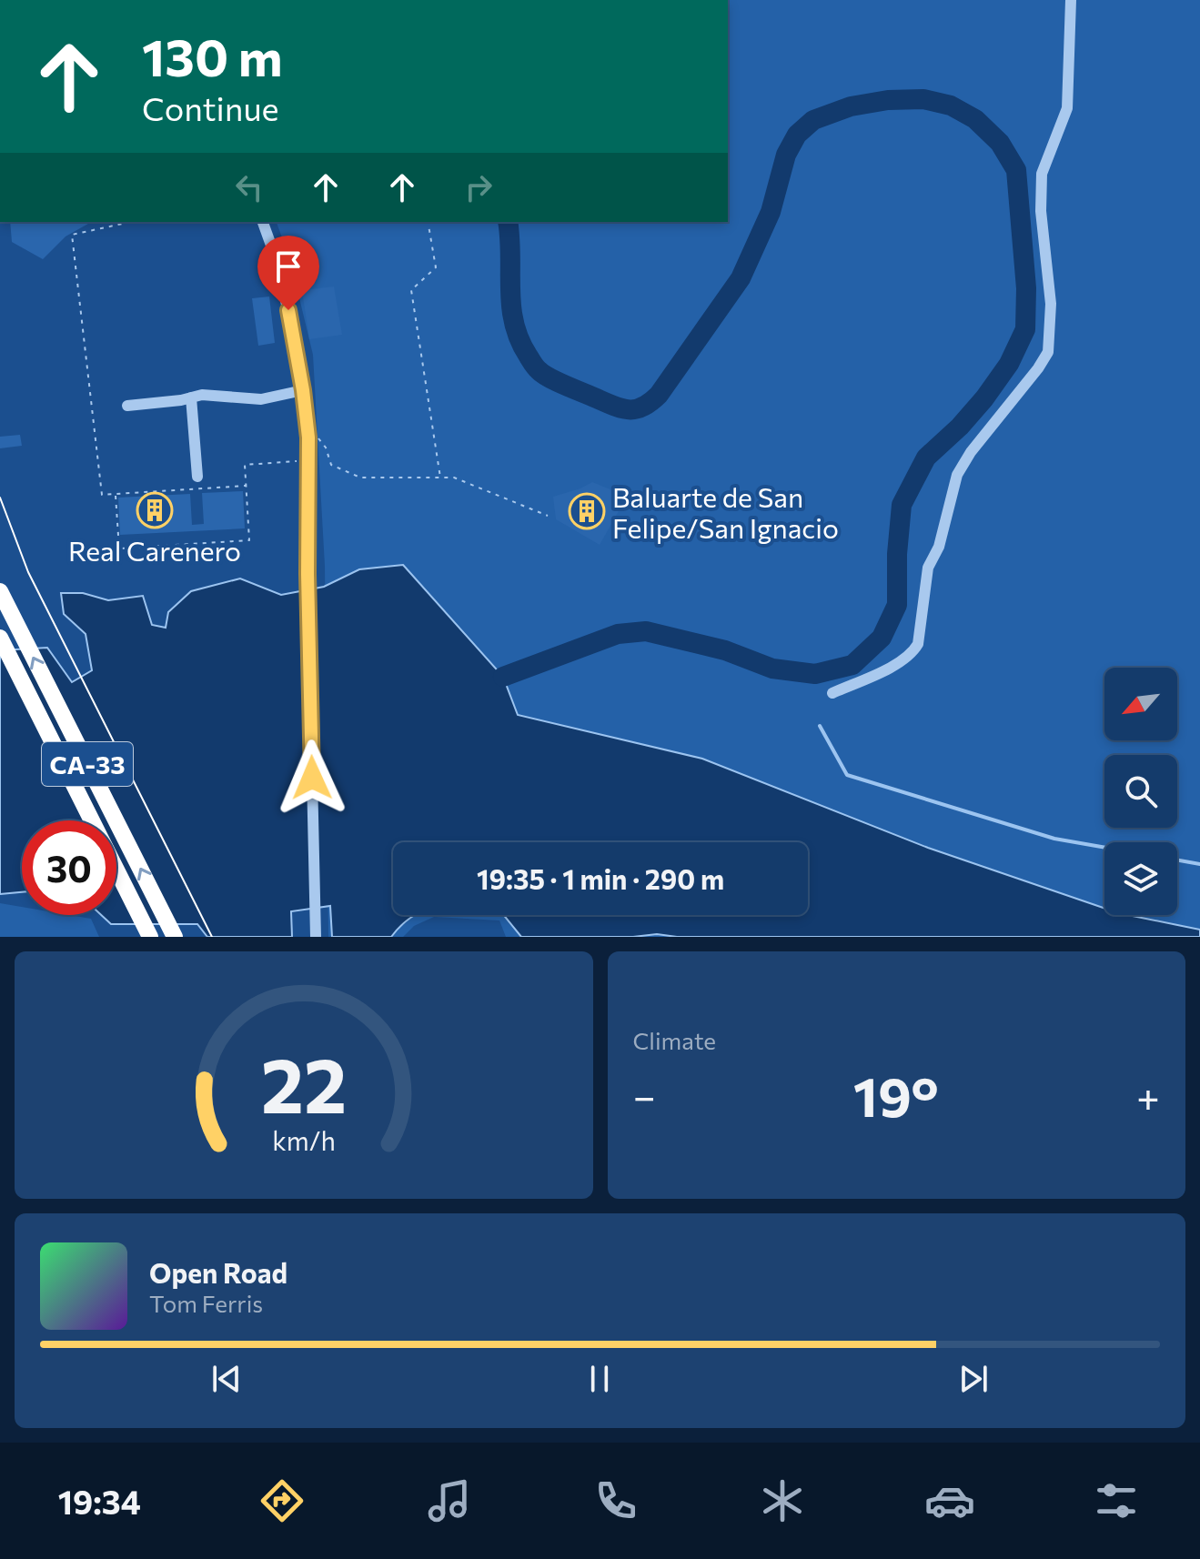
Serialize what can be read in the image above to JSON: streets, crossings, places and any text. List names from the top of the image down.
{
  "streets": {
    "highway": ["CA-33"]
  },
  "places": {
    "building": ["Real Carenero", "Baluarte de San Felipe/San Ignacio"]
  },
  "north": "bottom left",
  "page": {
    "turn": ["130 m", "Continue"],
    "limit": "30",
    "trip": "19:35 · 1 min · 290 m",
    "tile": "Climate",
    "heat": ["−", "19°", "+"],
    "song": ["Open Road", "Tom Ferris"],
    "tabs": "19:34",
    "gauge": ["22", "km/h"]
  }
}
